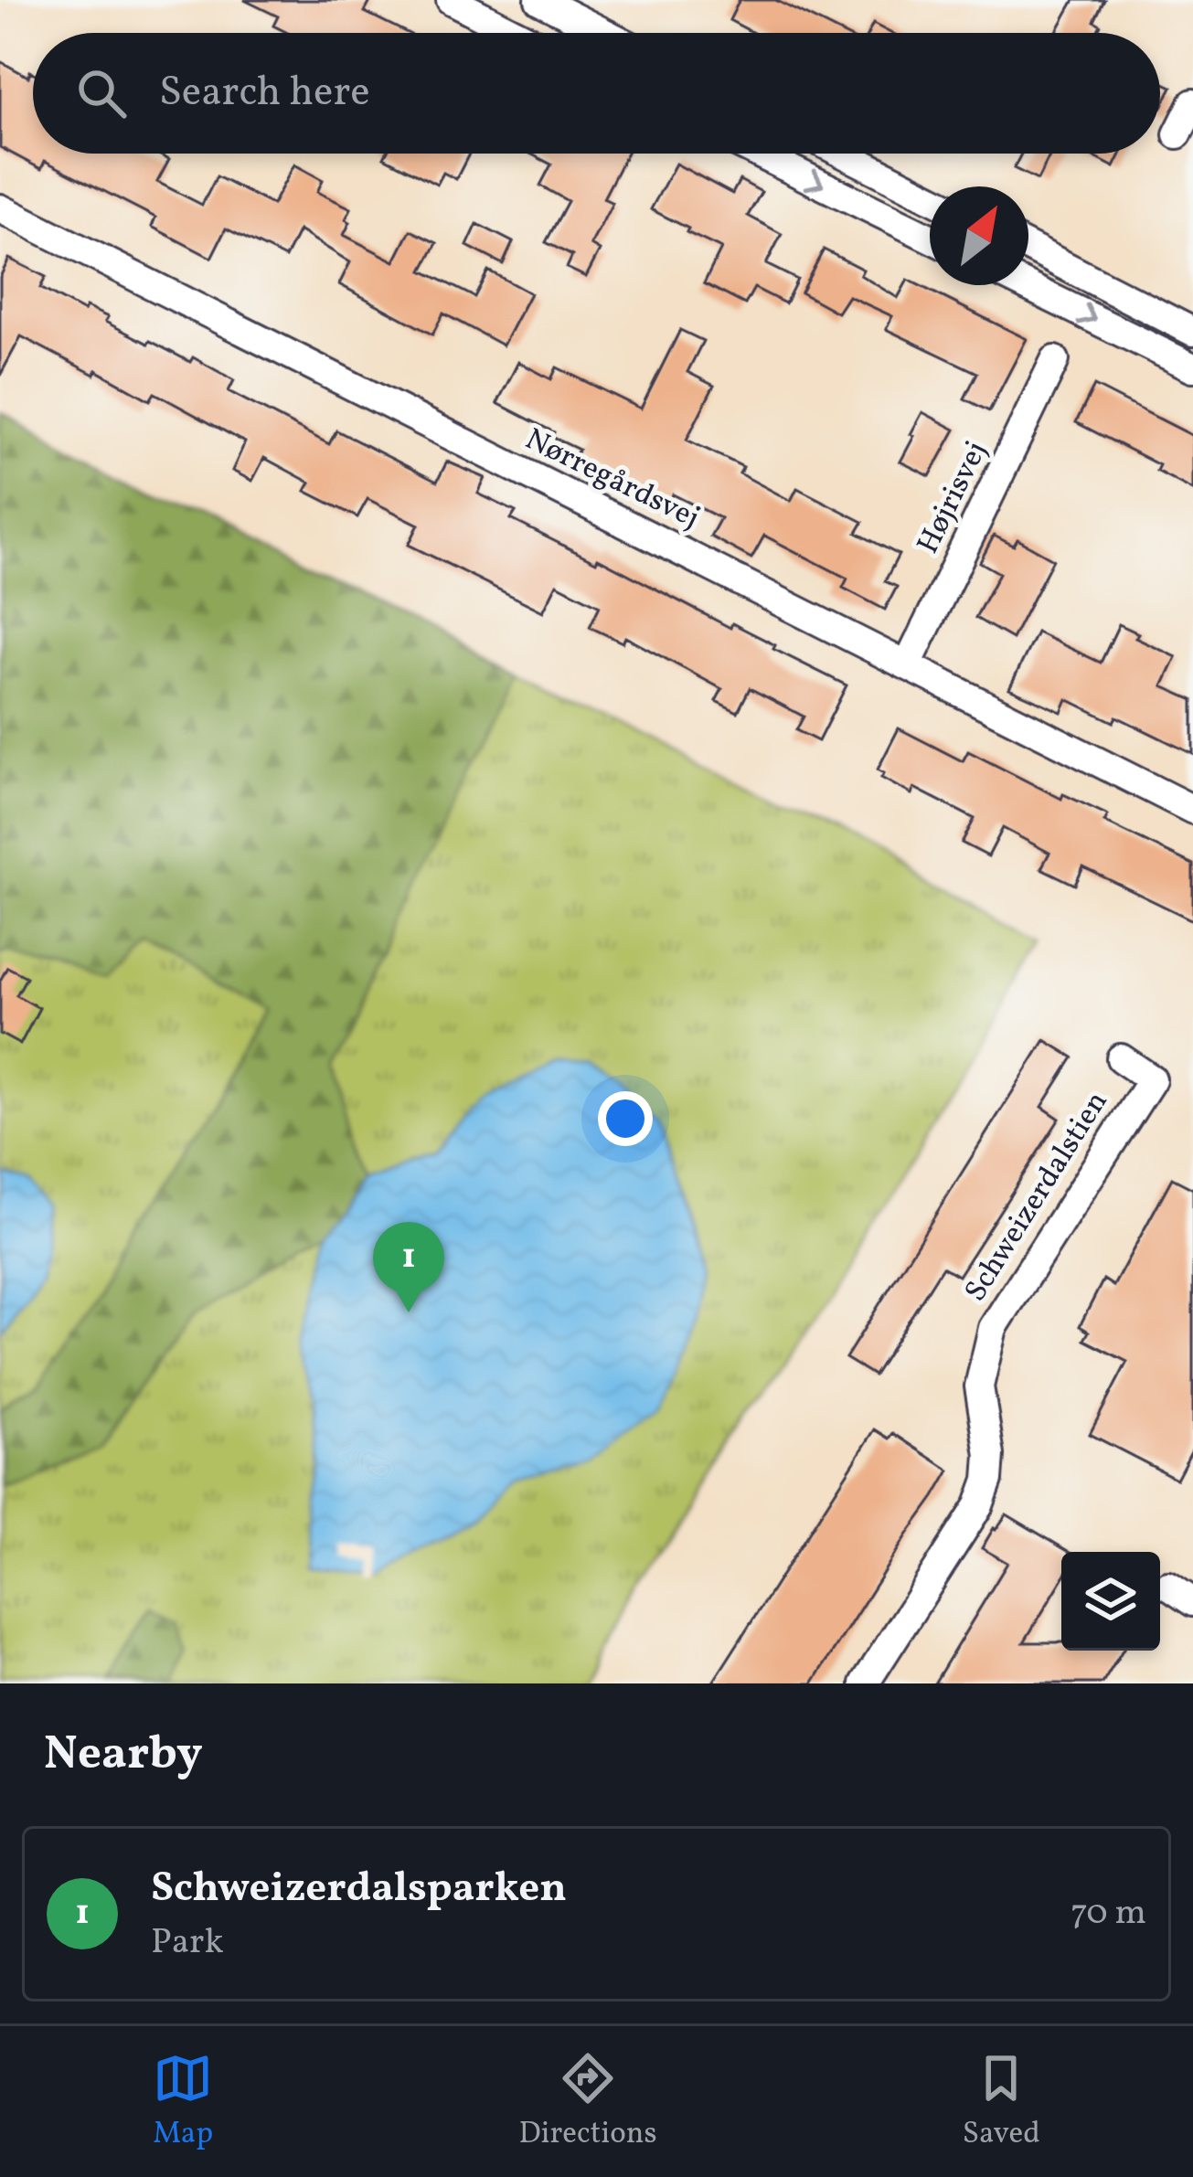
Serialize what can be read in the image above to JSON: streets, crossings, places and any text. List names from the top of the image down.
{
  "streets": {
    "street": ["Nørregårdsvej", "Højrisvej", "Schweizerdalstien"]
  },
  "crossings": [
    ["Nørregårdsvej", "Højrisvej"]
  ],
  "north": "top right",
  "page": {
    "search": "Search here",
    "pins": "1",
    "heading": "Nearby",
    "list": [
      {
        "mark": "1",
        "name": "Schweizerdalsparken",
        "note": "Park",
        "value": "70 m"
      }
    ],
    "nav": ["Map", "Directions", "Saved"]
  }
}
